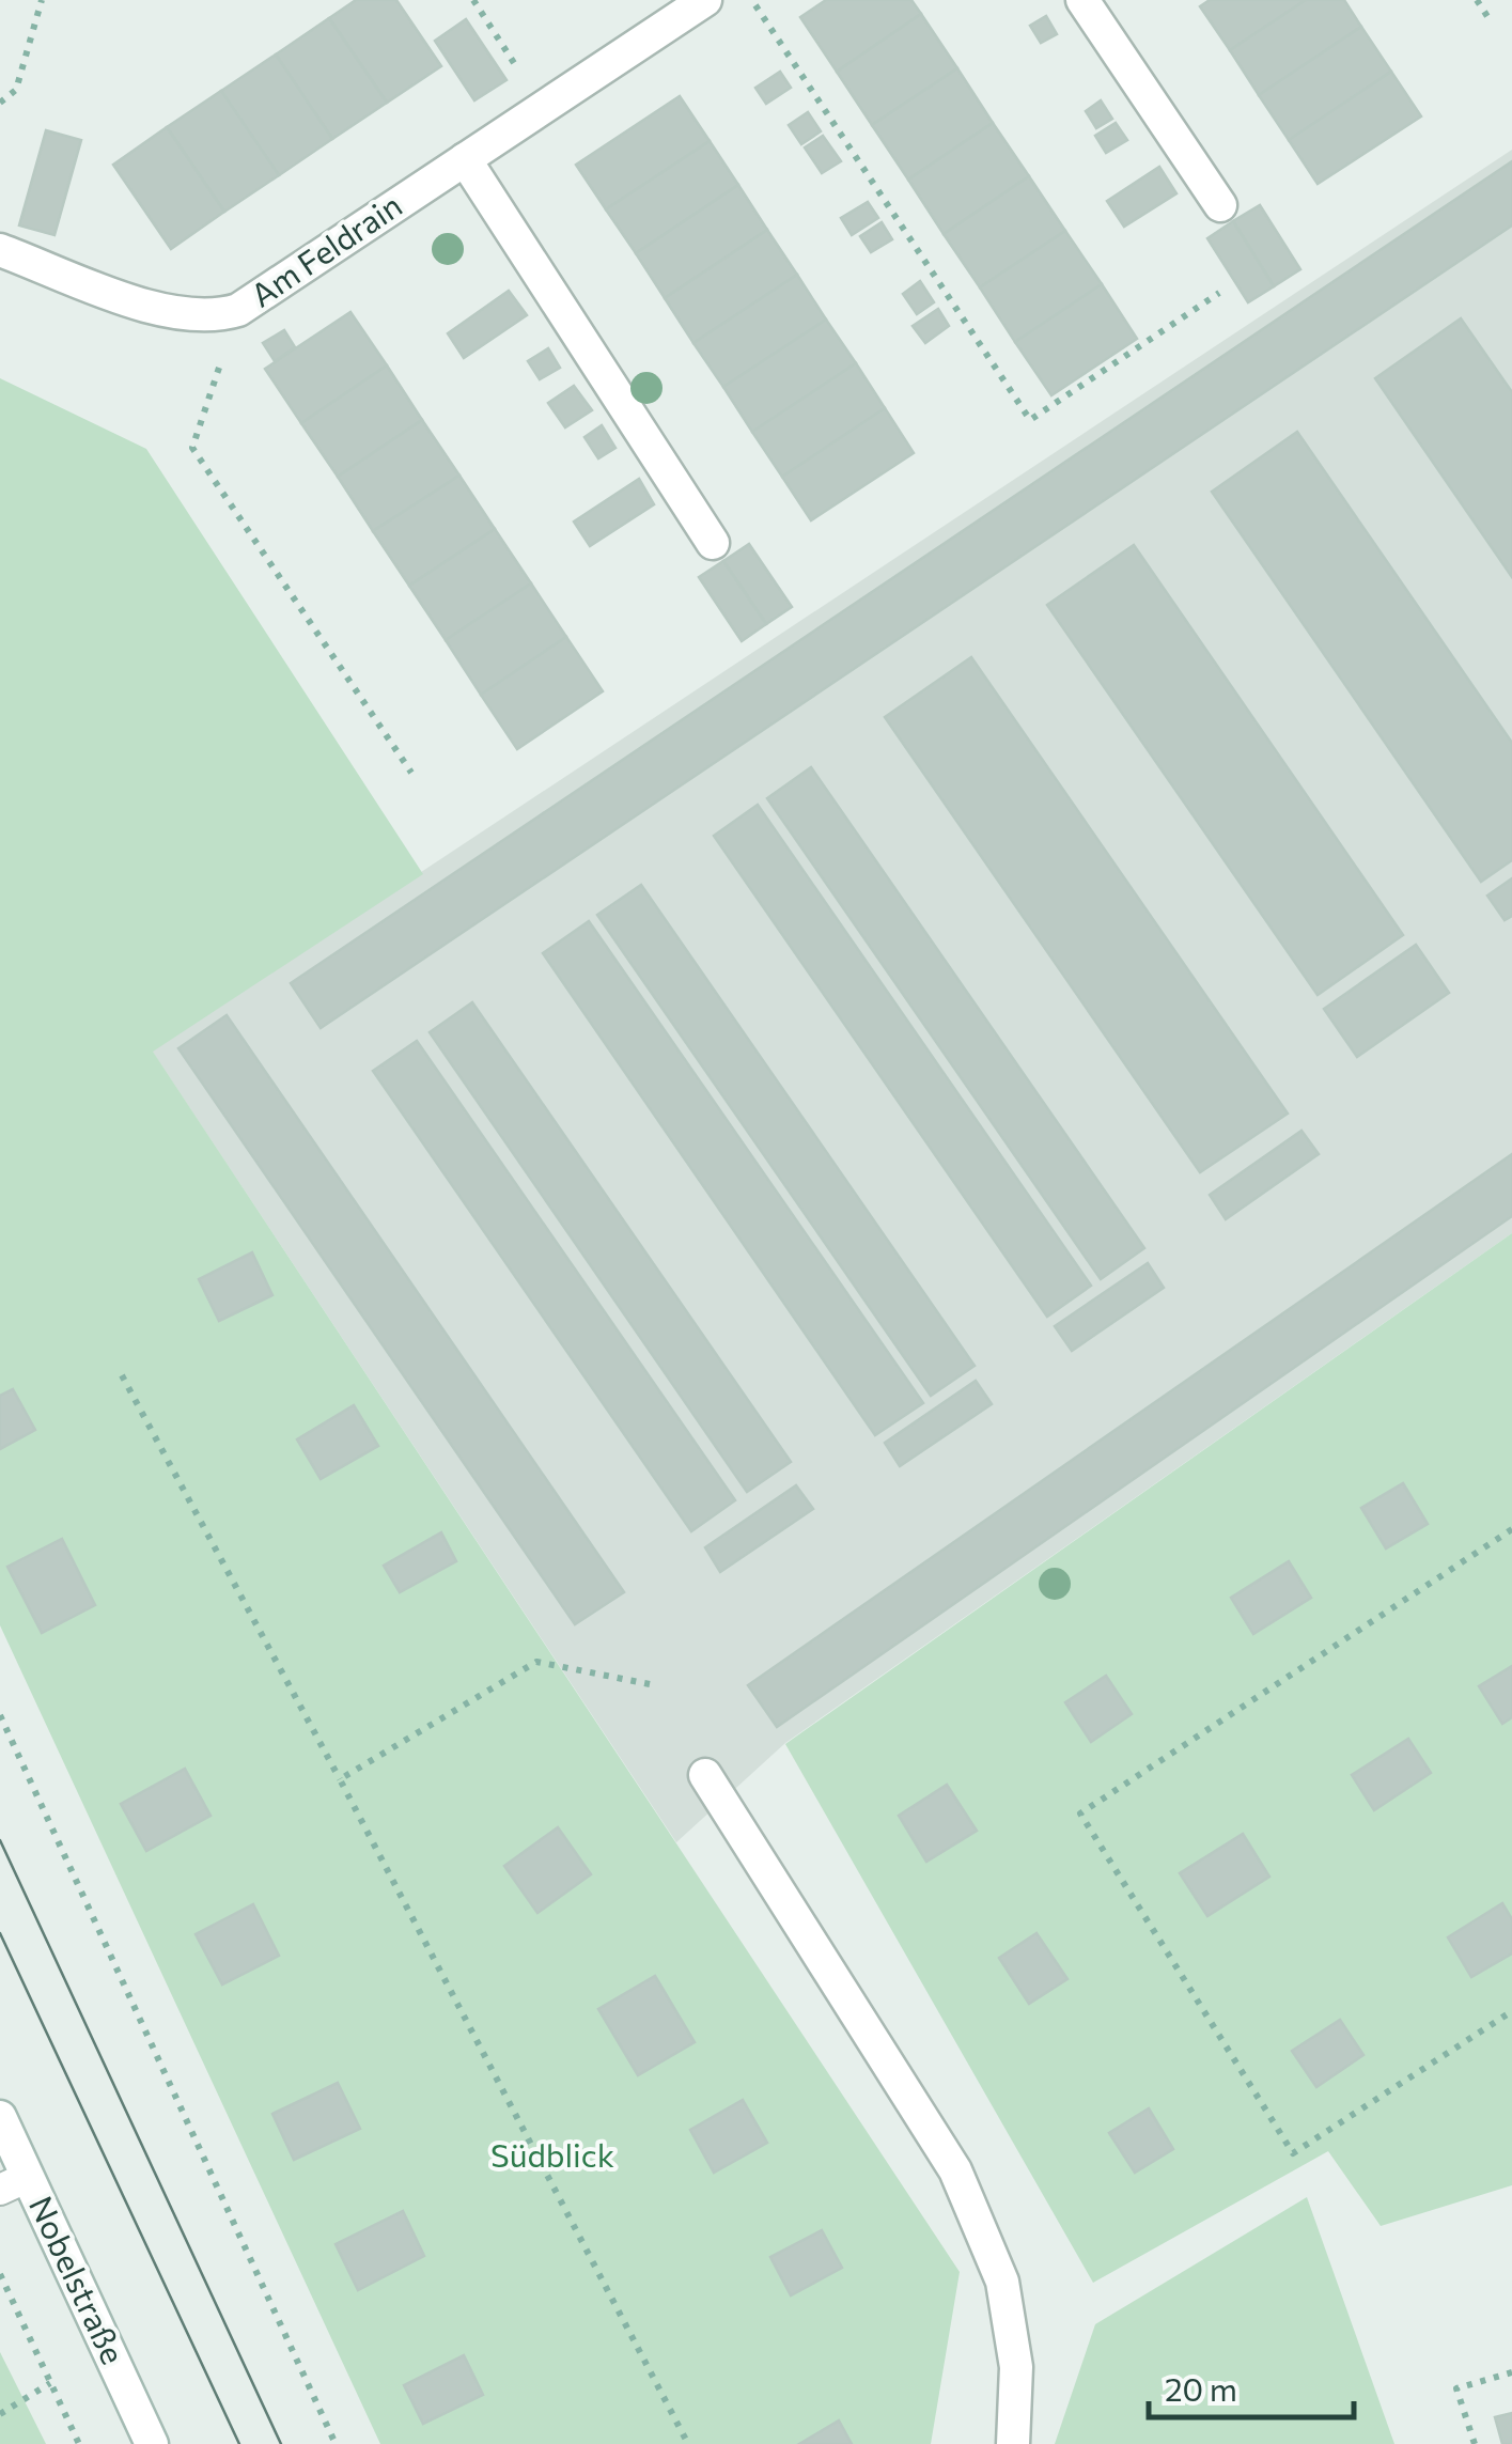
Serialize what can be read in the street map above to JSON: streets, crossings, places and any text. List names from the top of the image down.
{
  "streets": {
    "street": ["Am Feldrain", "Nobelstraße"]
  },
  "parks": ["Südblick"],
  "scale_bar": "20 m"
}
